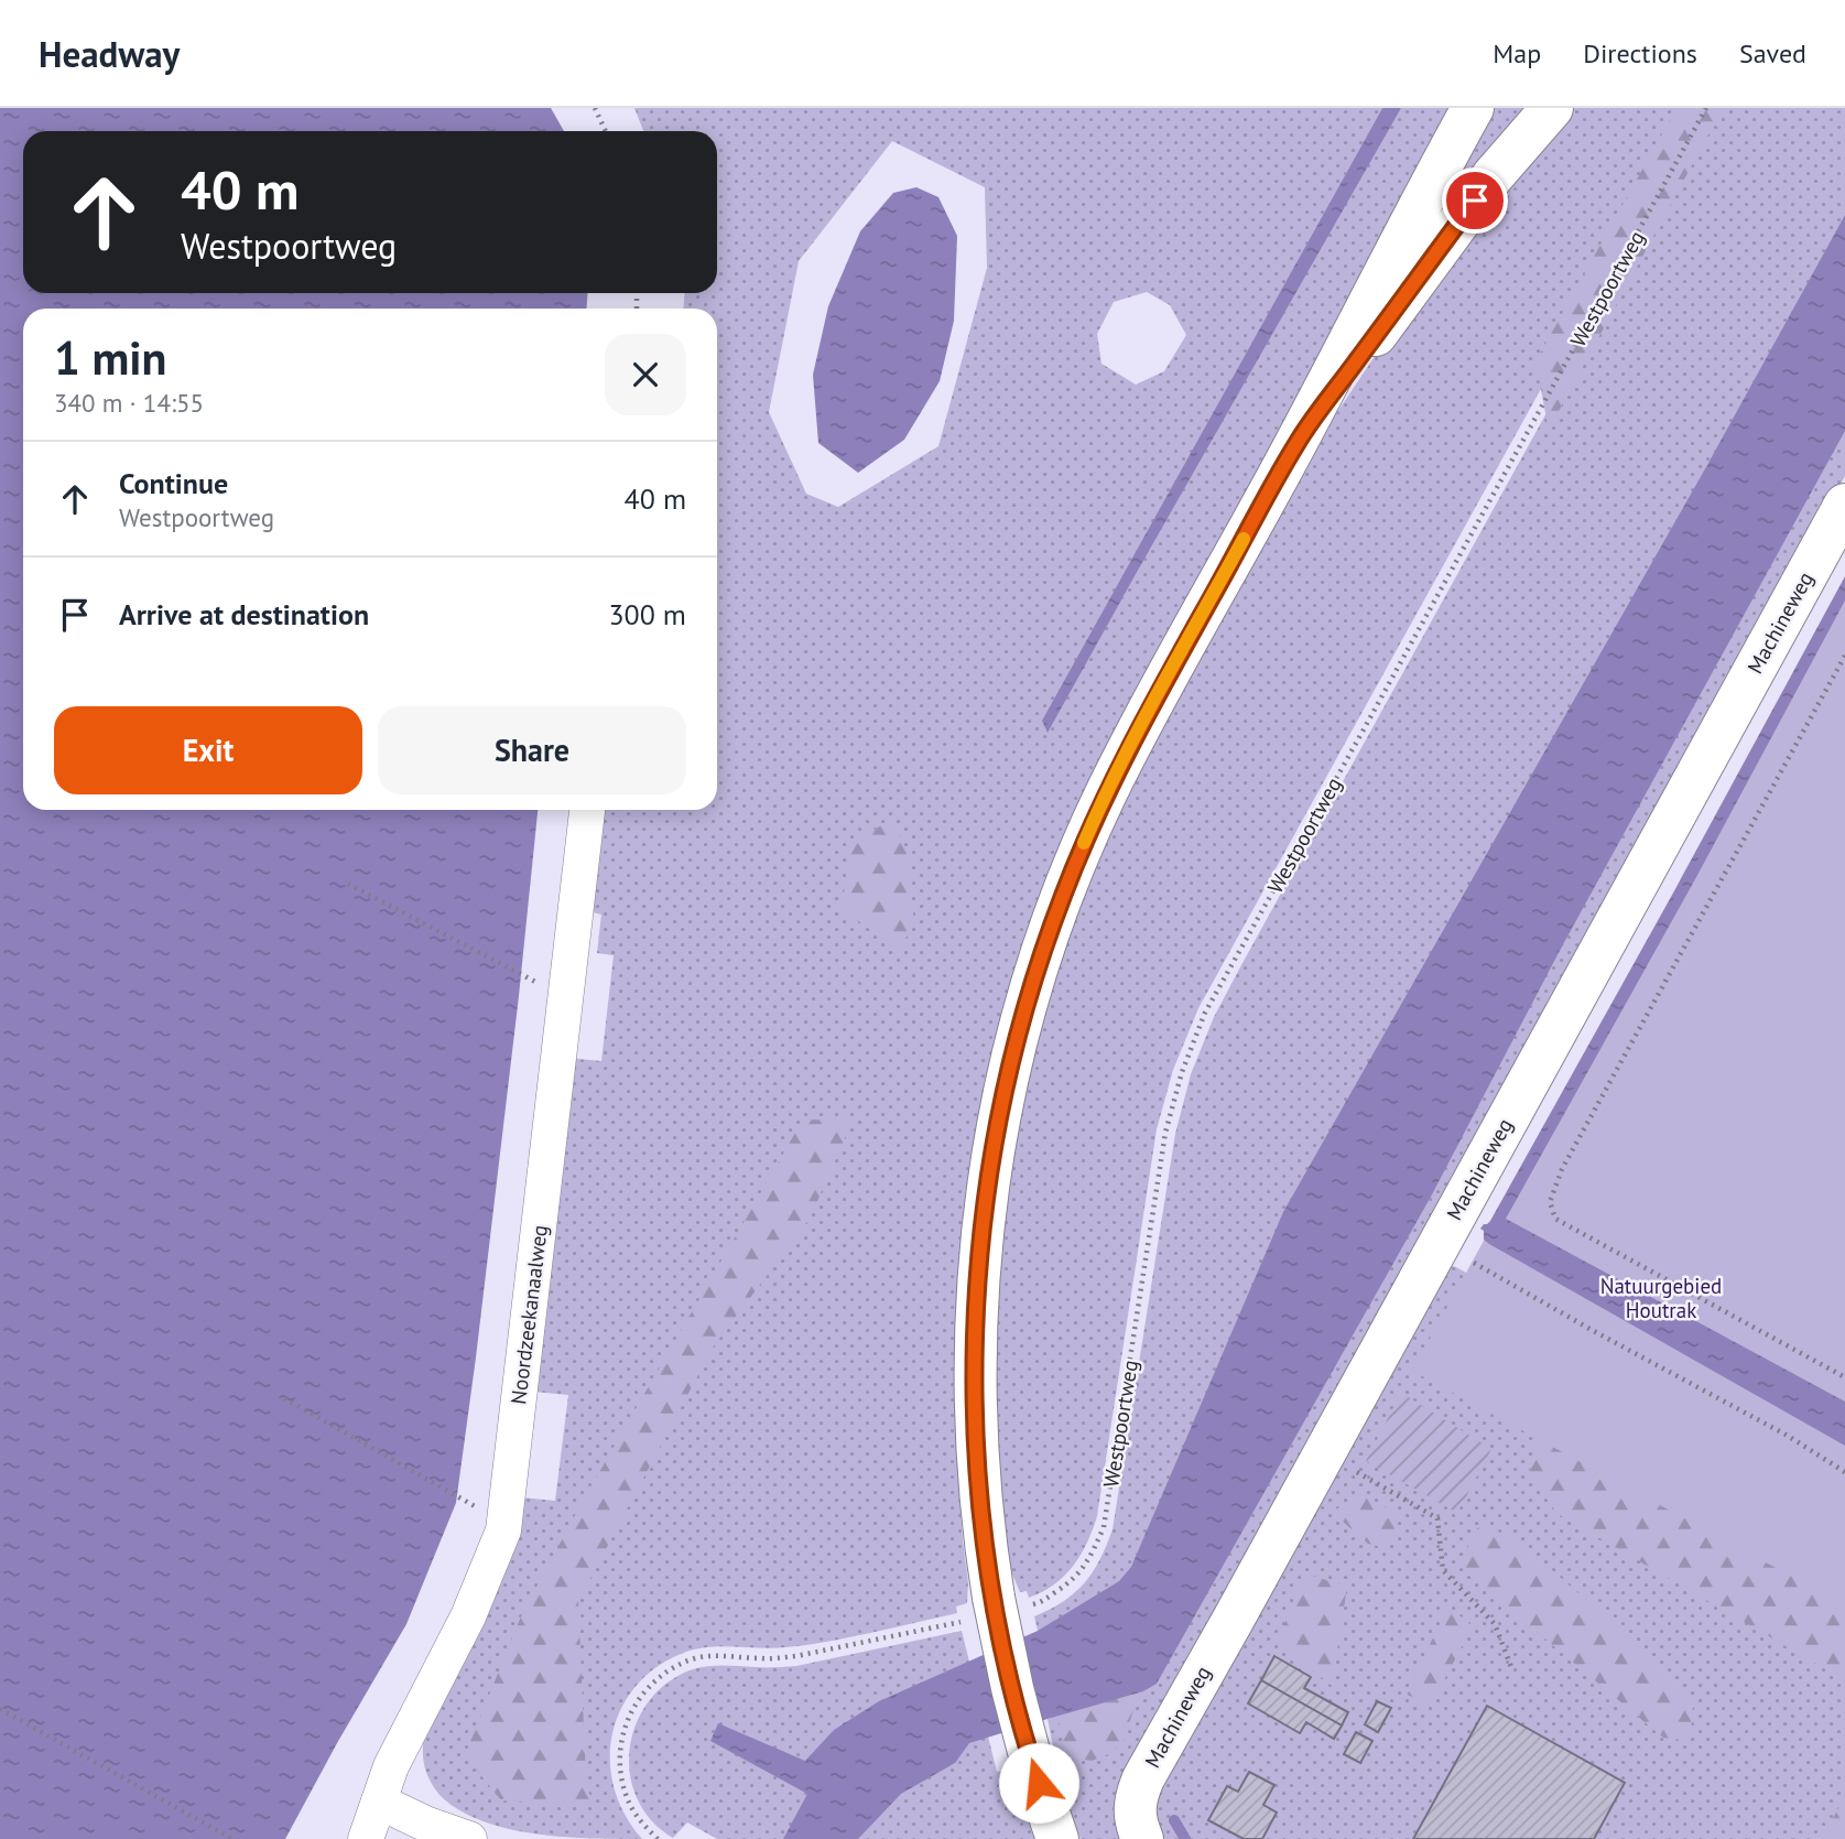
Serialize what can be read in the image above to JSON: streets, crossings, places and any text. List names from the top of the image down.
{
  "streets": {
    "main road": ["Machineweg"],
    "street": ["Noordzeekanaalweg"],
    "path": ["Westpoortweg"]
  },
  "parks": ["Natuurgebied Houtrak"],
  "page": {
    "header": "Headway",
    "nav": ["Map", "Directions", "Saved"],
    "turn": ["40 m", "Westpoortweg"],
    "heading": ["1 min", "340 m · 14:55"],
    "list": [
      {
        "name": "Continue",
        "note": "Westpoortweg",
        "value": "40 m"
      },
      {
        "name": "Arrive at destination",
        "value": "300 m"
      }
    ],
    "buttons": ["Exit", "Share"]
  }
}
